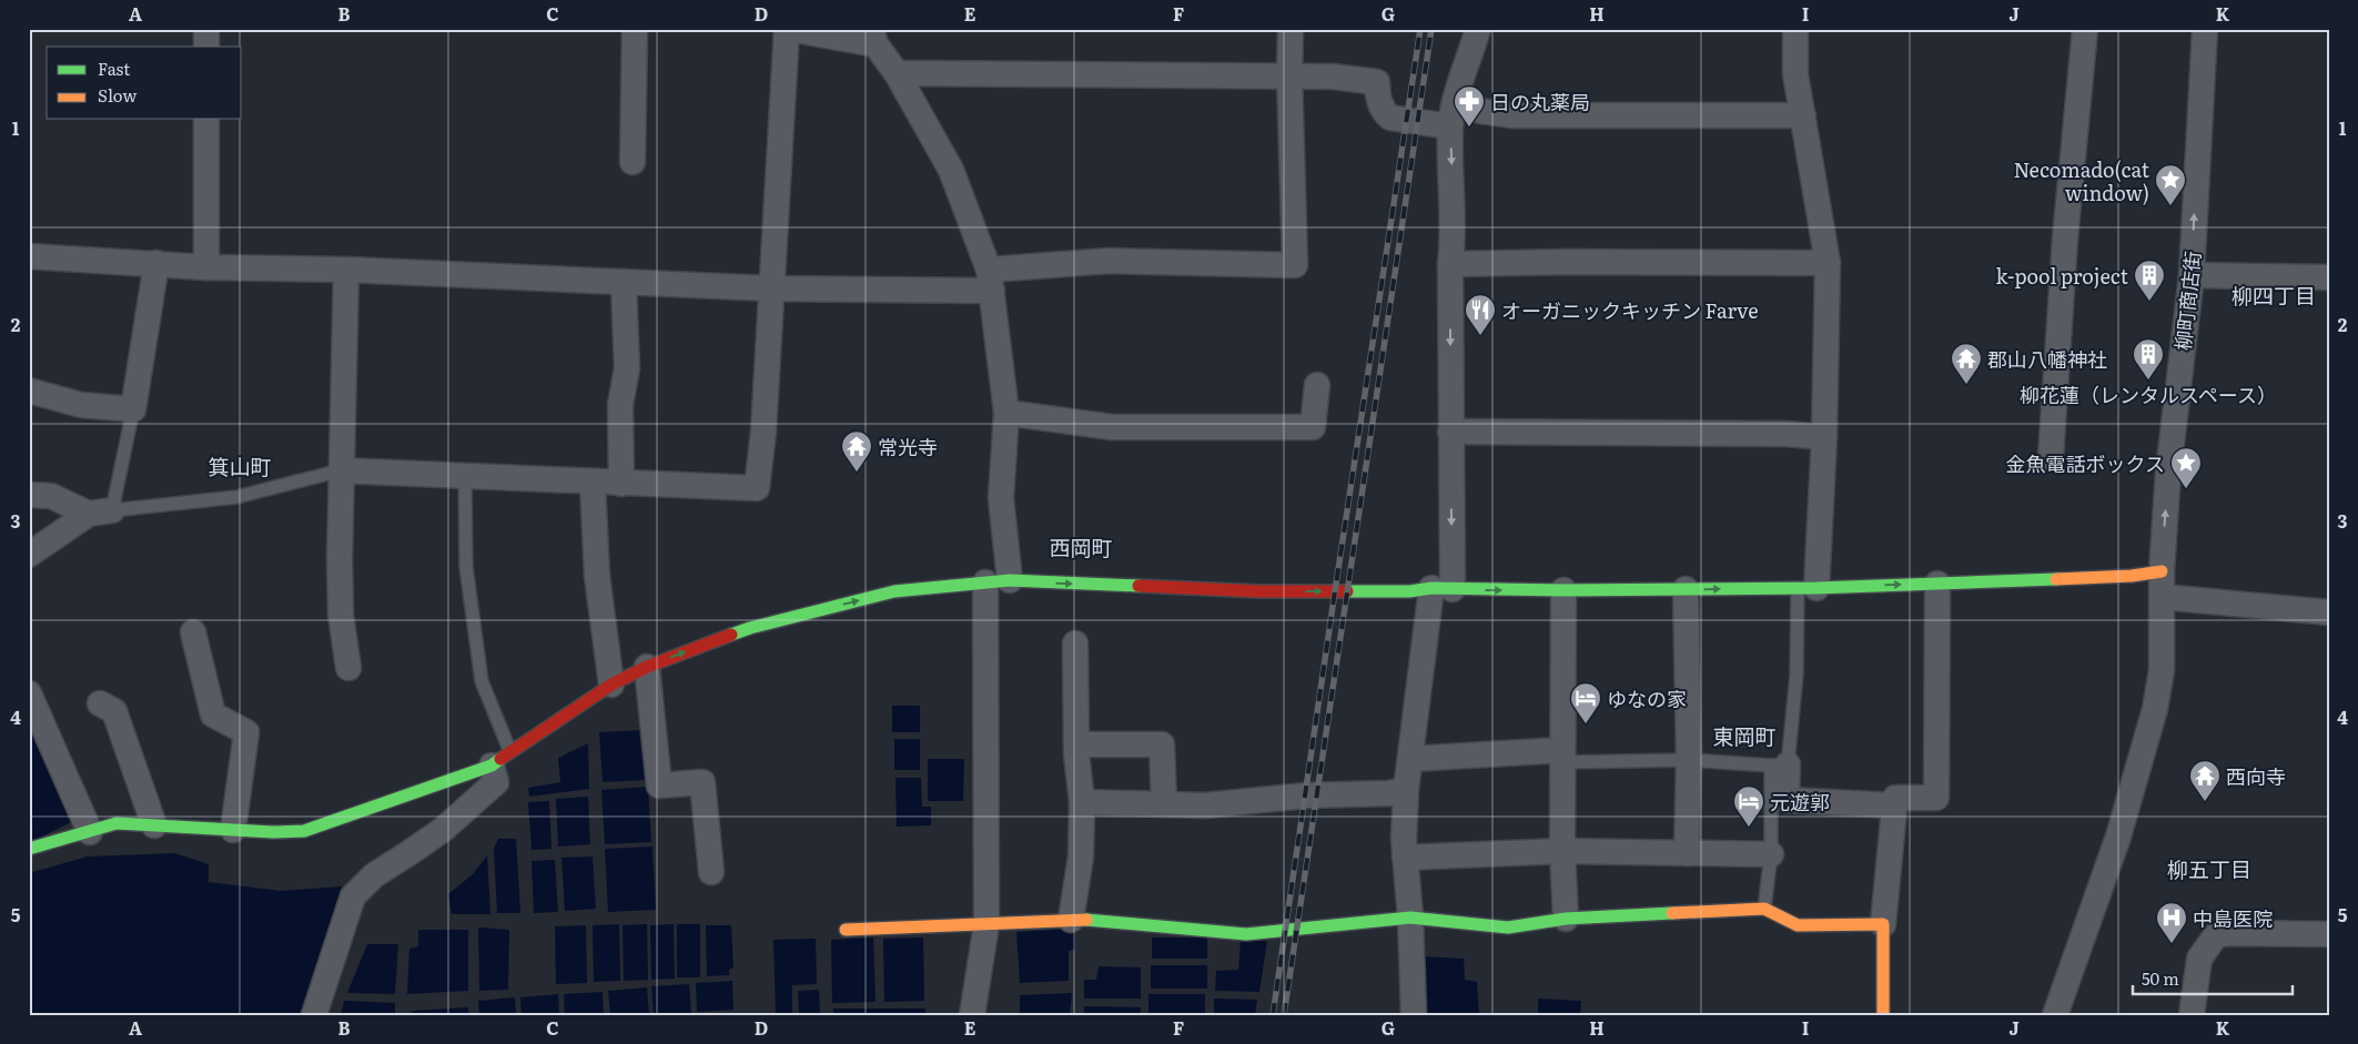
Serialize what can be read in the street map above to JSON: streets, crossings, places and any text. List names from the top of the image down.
{
  "streets": {
    "street": ["柳町商店街"]
  },
  "districts": [
    "柳四丁目",
    "箕山町",
    "西岡町",
    "東岡町",
    "柳五丁目"
  ],
  "places": {
    "pharmacy": ["日の丸薬局"],
    "place": ["Necomado(cat window)", "金魚電話ボックス"],
    "building": ["k-pool project", "柳花蓮（レンタルスペース）"],
    "restaurant": ["オーガニックキッチン Farve"],
    "temple": ["郡山八幡神社", "常光寺", "西向寺"],
    "hotel": ["ゆなの家", "元遊郭"],
    "hospital": ["中島医院"]
  },
  "legend": ["Fast", "Slow"],
  "scale_bar": "50 m",
  "grid": {
    "columns": [
      "A",
      "B",
      "C",
      "D",
      "E",
      "F",
      "G",
      "H",
      "I",
      "J",
      "K"
    ],
    "rows": [
      "1",
      "2",
      "3",
      "4",
      "5"
    ]
  }
}
